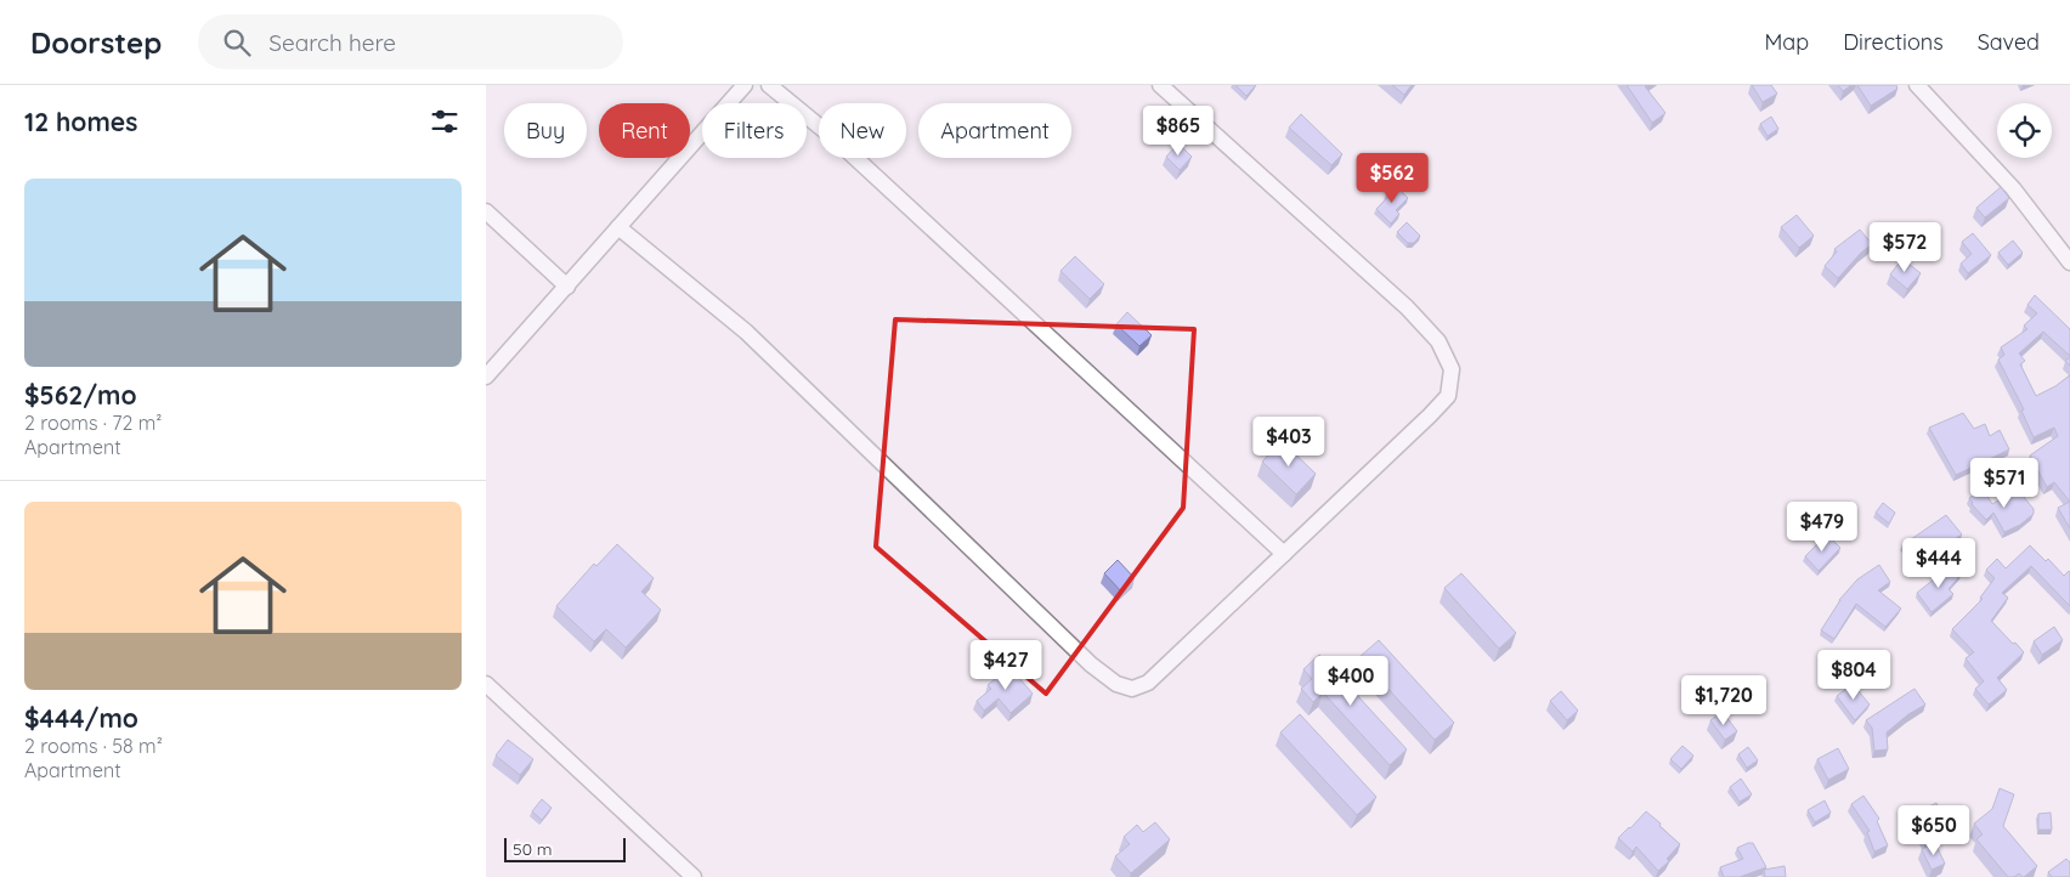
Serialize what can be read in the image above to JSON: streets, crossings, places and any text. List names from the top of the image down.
{
  "scale_bar": "50 m",
  "page": {
    "header": "Doorstep",
    "search": "Search here",
    "nav": ["Map", "Directions", "Saved"],
    "heading": "12 homes",
    "chip": [
      "Buy",
      "Rent",
      "Filters",
      "New",
      "Apartment"
    ],
    "price": [
      "$865",
      "$562",
      "$572",
      "$403",
      "$571",
      "$479",
      "$444",
      "$427",
      "$804",
      "$400",
      "$1,720",
      "$650"
    ],
    "list": [
      {
        "name": "$562/mo",
        "note": "2 rooms · 72 m² · Apartment"
      },
      {
        "name": "$444/mo",
        "note": "2 rooms · 58 m² · Apartment"
      }
    ],
    "scale": "50 m"
  }
}
